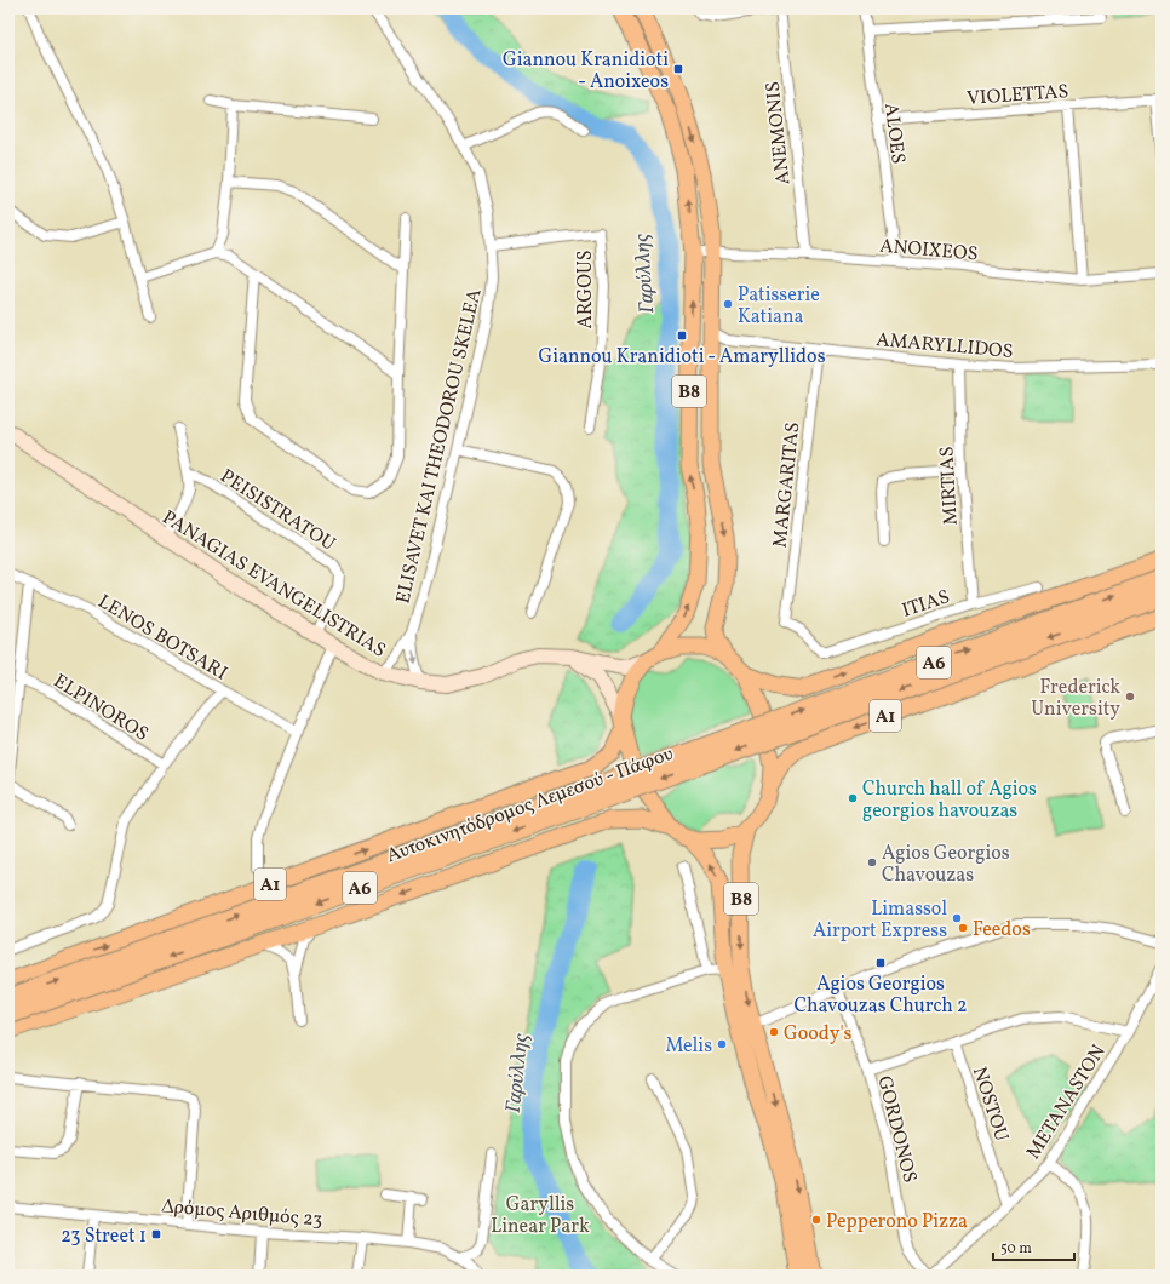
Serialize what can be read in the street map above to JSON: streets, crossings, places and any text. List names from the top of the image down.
{
  "streets": {
    "highway": ["A6", "A1", "Αυτοκινητόδρομος Λεμεσού - Πάφου"],
    "main road": ["B8", "PANAGIAS EVANGELISTRIAS"],
    "street": [
      "VIOLETTAS",
      "ANEMONIS",
      "ALOES",
      "ANOIXEOS",
      "ARGOUS",
      "AMARYLLIDOS",
      "ELISAVET KAI THEODOROU SKELEA",
      "MARGARITAS",
      "MIRTIAS",
      "PEISISTRATOU",
      "ITIAS",
      "LENOS BOTSARI",
      "ELPINOROS",
      "METANASTON",
      "NOSTOU",
      "GORDONOS",
      "Δρόμος Αριθμός 23"
    ]
  },
  "crossings": [
    ["VIOLETTAS", "ALOES"],
    ["ANEMONIS", "ANOIXEOS"],
    ["ALOES", "ANOIXEOS"],
    ["ANOIXEOS", "B8"],
    ["ARGOUS", "ELISAVET KAI THEODOROU SKELEA"],
    ["AMARYLLIDOS", "B8"],
    ["AMARYLLIDOS", "MARGARITAS"],
    ["AMARYLLIDOS", "MIRTIAS"],
    ["B8", "PANAGIAS EVANGELISTRIAS"],
    ["B8", "A1"],
    ["ELISAVET KAI THEODOROU SKELEA", "PANAGIAS EVANGELISTRIAS"],
    ["MARGARITAS", "ITIAS"],
    ["MIRTIAS", "ITIAS"],
    ["PEISISTRATOU", "PANAGIAS EVANGELISTRIAS"],
    ["PANAGIAS EVANGELISTRIAS", "A1"],
    ["A6", "Αυτοκινητόδρομος Λεμεσού - Πάφου"],
    ["METANASTON", "NOSTOU"]
  ],
  "water": ["Γαρύλλης"],
  "parks": ["Garyllis Linear Park"],
  "places": {
    "transit": [
      "Giannou Kranidioti - Anoixeos",
      "Giannou Kranidioti - Amaryllidos",
      "Agios Georgios Chavouzas Church 2",
      "23 Street 1"
    ],
    "other": [
      "Patisserie Katiana",
      "Frederick University",
      "Church hall of Agios georgios havouzas",
      "Agios Georgios Chavouzas",
      "Limassol Airport Express",
      "Feedos",
      "Goody's",
      "Melis",
      "Pepperono Pizza"
    ]
  },
  "scale_bar": "50 m"
}
